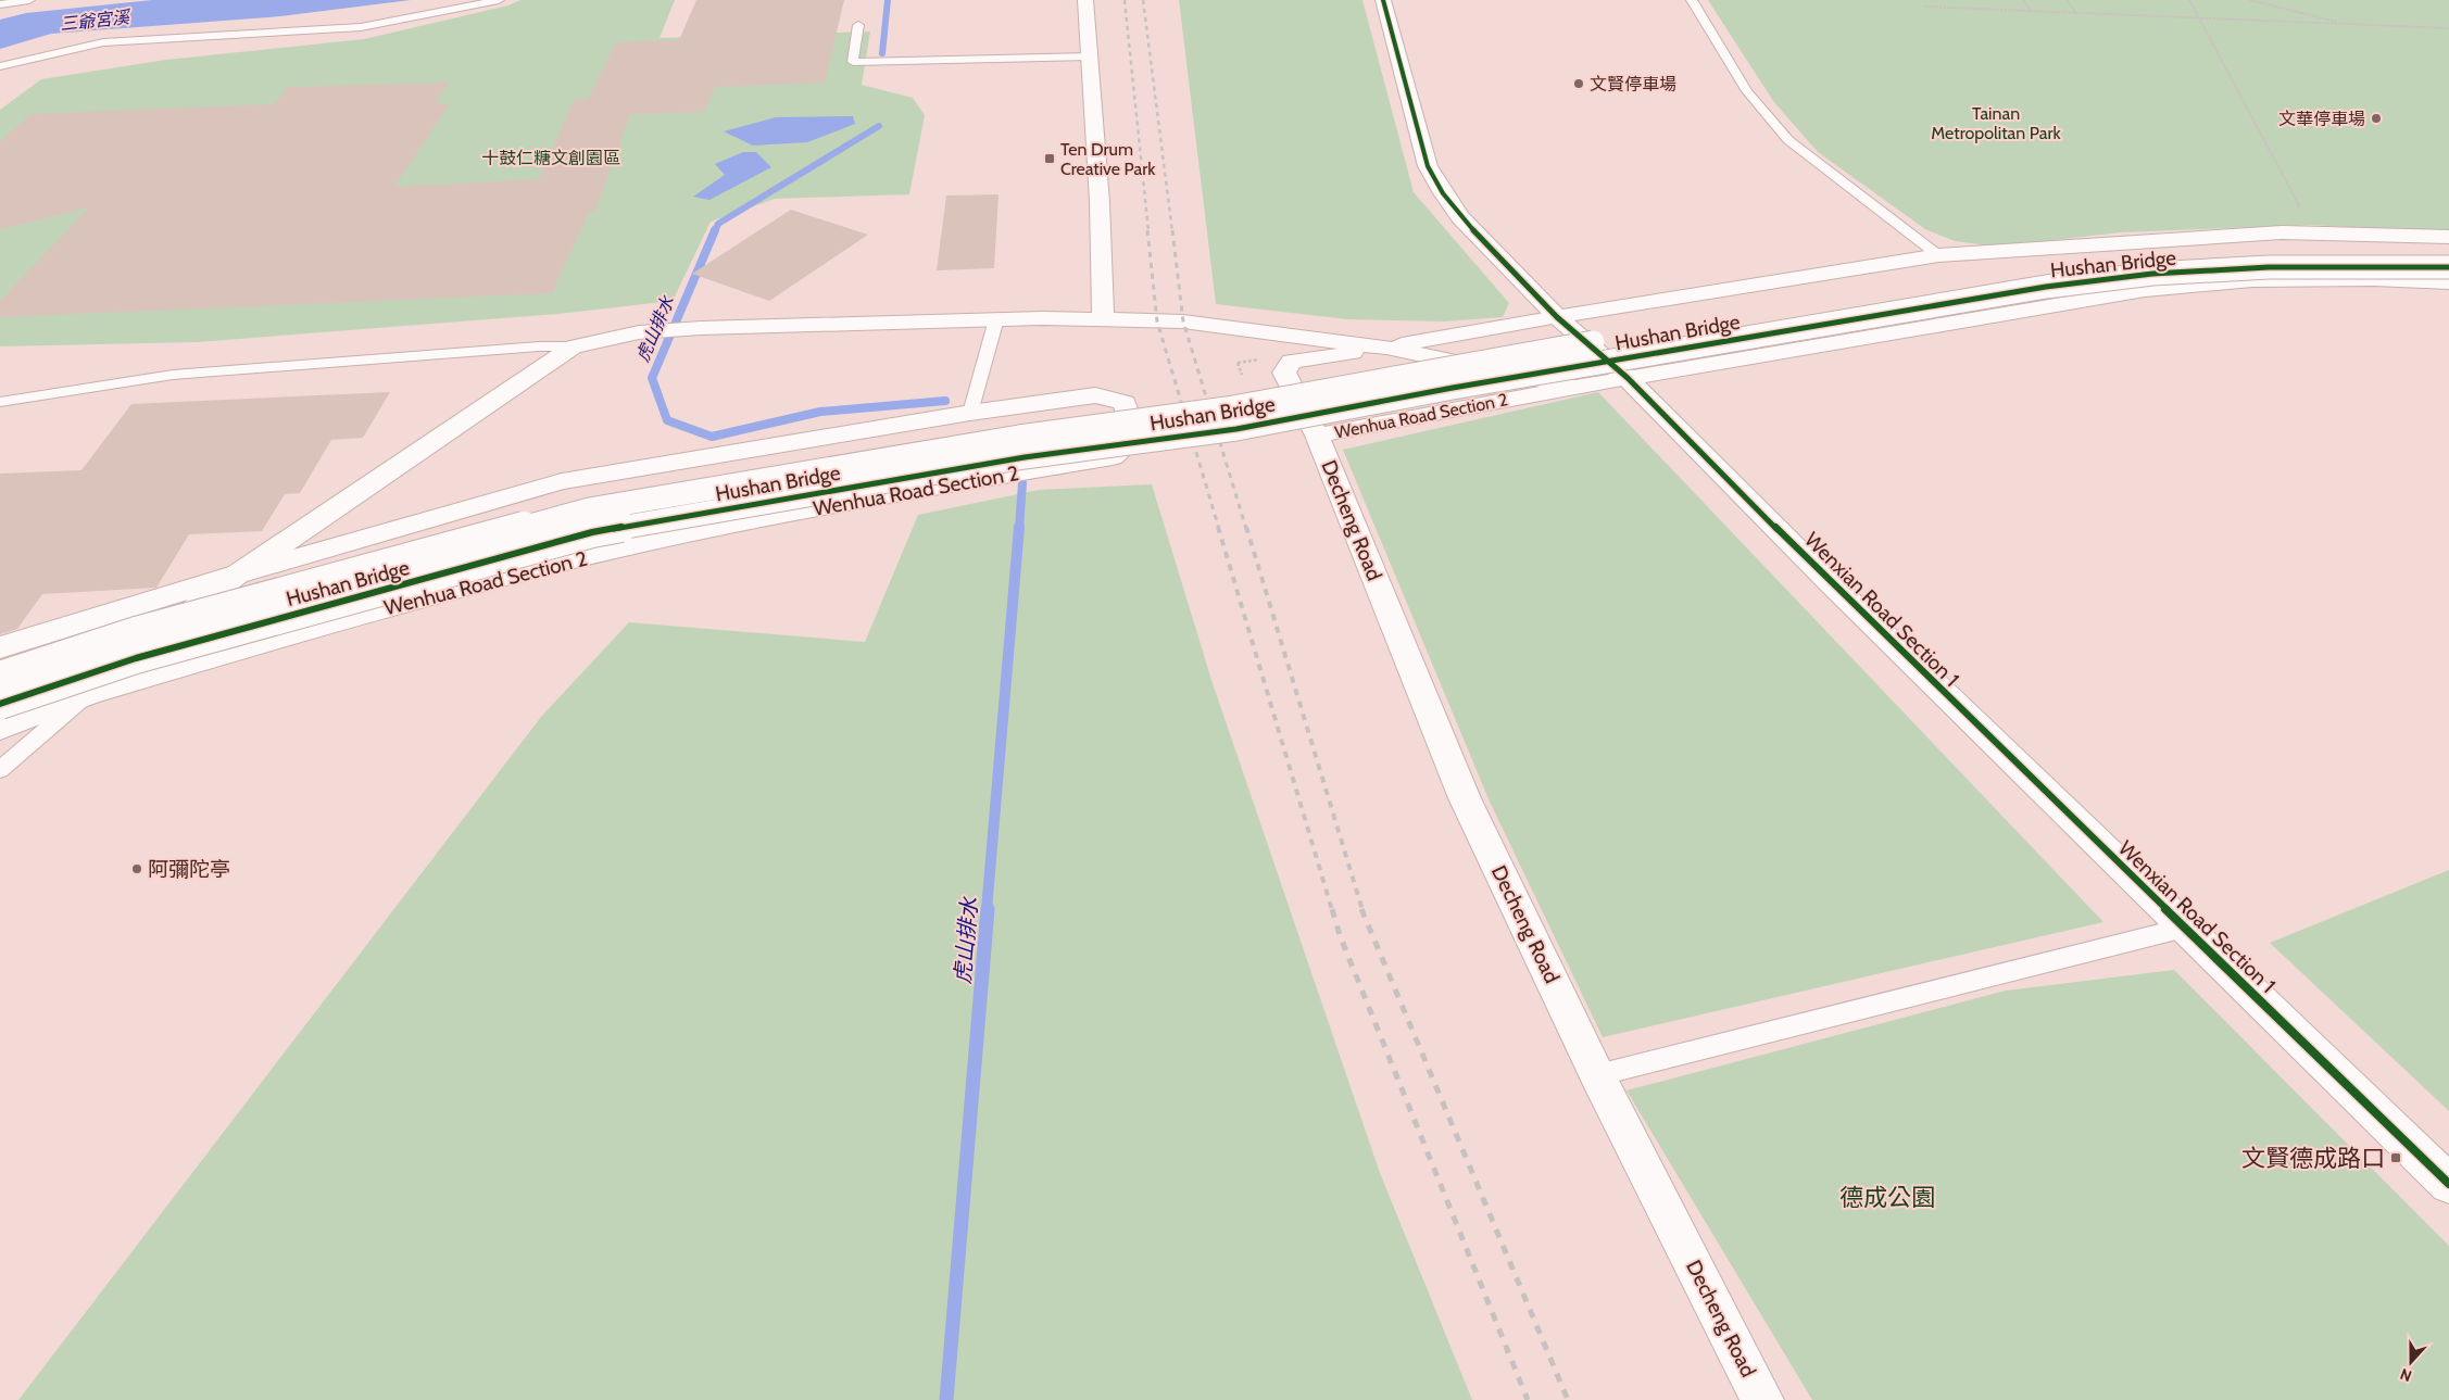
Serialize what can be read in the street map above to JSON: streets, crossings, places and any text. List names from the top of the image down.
{
  "streets": {
    "street": [
      "Hushan Bridge",
      "Wenhua Road Section 2",
      "Decheng Road",
      "Wenxian Road Section 1"
    ]
  },
  "crossings": [
    ["Wenhua Road Section 2", "Decheng Road"],
    ["Wenhua Road Section 2", "Wenxian Road Section 1"]
  ],
  "water": ["三爺宮溪", "虎山排水"],
  "parks": ["Tainan Metropolitan Park", "十鼓仁糖文創園區", "德成公園"],
  "places": {
    "other": ["文賢停車場", "文華停車場", "阿彌陀亭"],
    "transit": ["Ten Drum Creative Park", "文賢德成路口"]
  },
  "north": "bottom"
}
